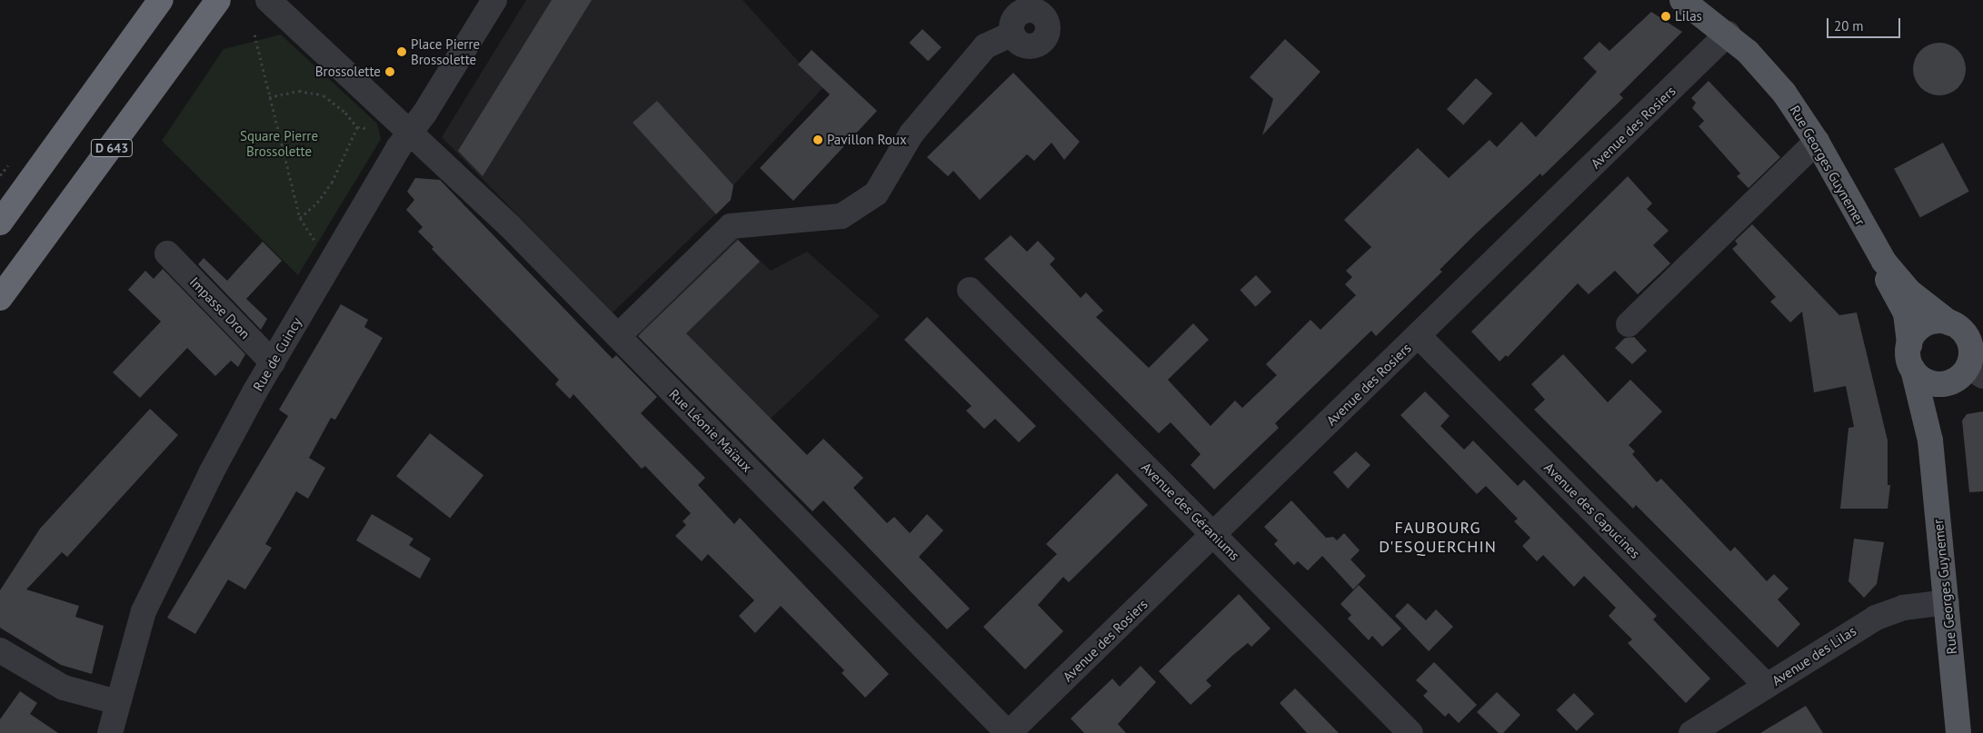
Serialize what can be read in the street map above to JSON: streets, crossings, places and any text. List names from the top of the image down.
{
  "streets": {
    "highway": ["D 643"],
    "main road": ["Rue Georges Guynemer"],
    "street": [
      "Avenue des Rosiers",
      "Impasse Dron",
      "Rue de Cuincy",
      "Rue Léonie Maïaux",
      "Avenue des Capucines",
      "Avenue des Géraniums",
      "Avenue des Lilas"
    ]
  },
  "crossings": [
    ["Avenue des Rosiers", "Rue Georges Guynemer"],
    ["Avenue des Rosiers", "Rue Léonie Maïaux"],
    ["Avenue des Rosiers", "Avenue des Capucines"],
    ["Avenue des Rosiers", "Avenue des Géraniums"],
    ["Rue Georges Guynemer", "Avenue des Lilas"],
    ["Impasse Dron", "Rue de Cuincy"],
    ["Rue de Cuincy", "Rue Léonie Maïaux"],
    ["Avenue des Capucines", "Avenue des Lilas"]
  ],
  "districts": ["FAUBOURG D'ESQUERCHIN"],
  "parks": ["Square Pierre Brossolette"],
  "places": [
    "Lilas",
    "Place Pierre Brossolette",
    "Brossolette",
    "Pavillon Roux"
  ],
  "scale_bar": "20 m"
}
